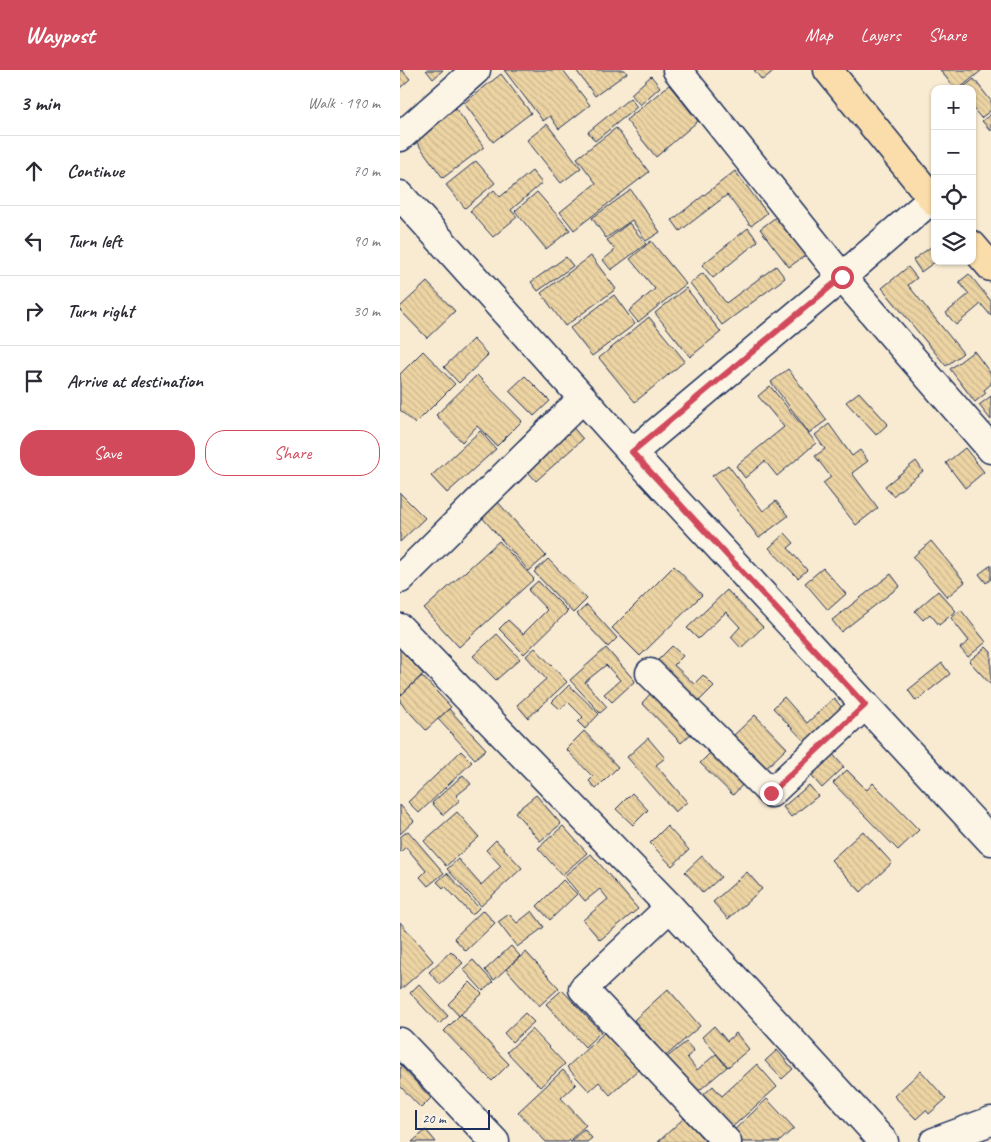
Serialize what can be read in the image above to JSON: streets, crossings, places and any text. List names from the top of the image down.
{
  "scale_bar": "20 m",
  "page": {
    "header": "Waypost",
    "nav": ["Map", "Layers", "Share"],
    "heading": ["3 min", "Walk · 190 m"],
    "map_buttons": ["+", "−"],
    "list": [
      ["Continue", "70 m"],
      ["Turn left", "90 m"],
      ["Turn right", "30 m"],
      "Arrive at destination"
    ],
    "buttons": ["Save", "Share"],
    "scale": "20 m"
  }
}
